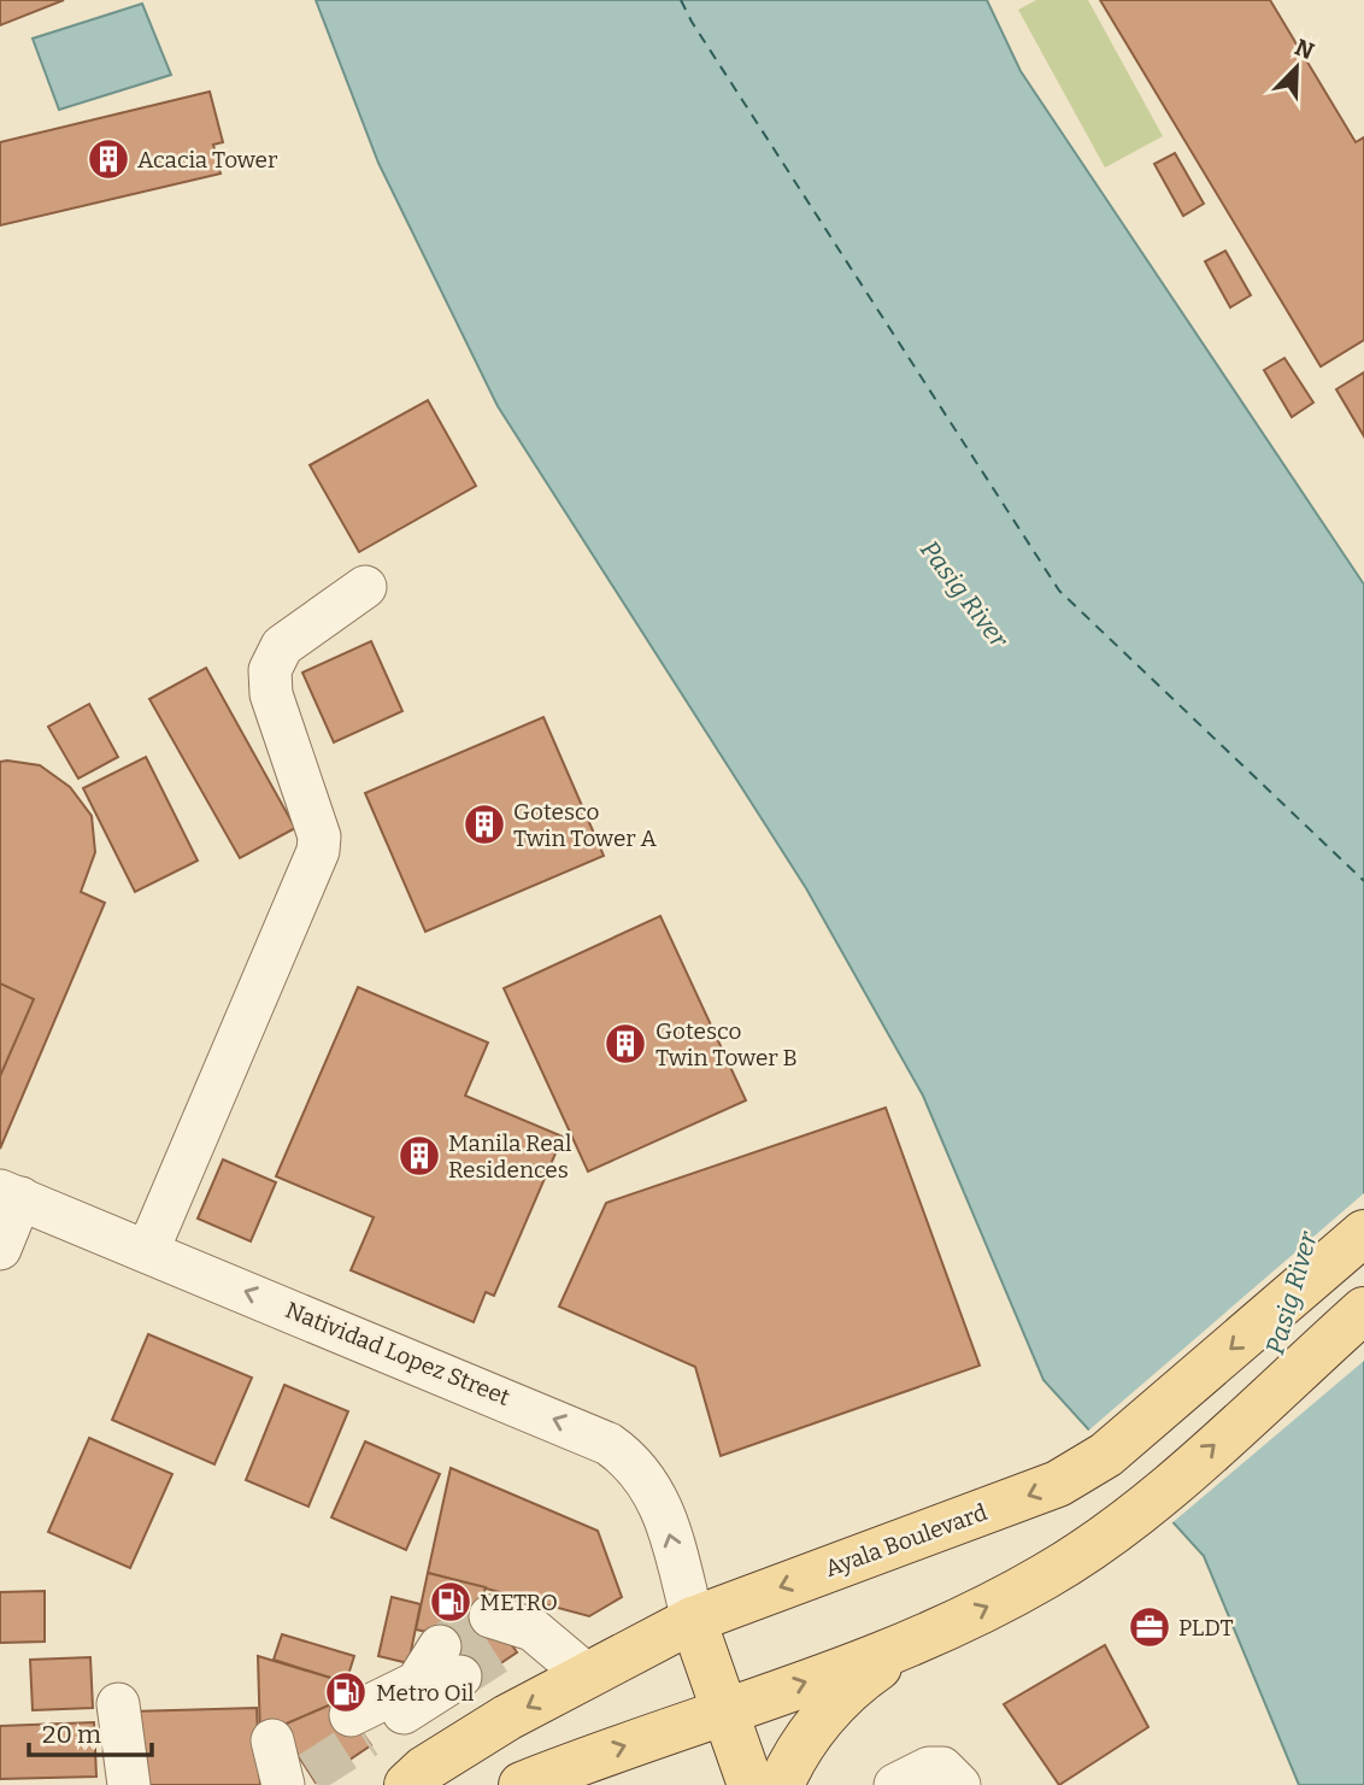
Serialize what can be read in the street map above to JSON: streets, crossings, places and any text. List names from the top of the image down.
{
  "streets": {
    "main road": ["Ayala Boulevard"],
    "street": ["Natividad Lopez Street"]
  },
  "crossings": [
    ["Natividad Lopez Street", "Ayala Boulevard"]
  ],
  "one_way": ["Natividad Lopez Street"],
  "water": ["Pasig River"],
  "places": {
    "building": [
      "Acacia Tower",
      "Gotesco Twin Tower A",
      "Gotesco Twin Tower B",
      "Manila Real Residences"
    ],
    "fuel station": ["METRO", "Metro Oil"],
    "office": ["PLDT"]
  },
  "scale_bar": "20 m",
  "north": "top right"
}
